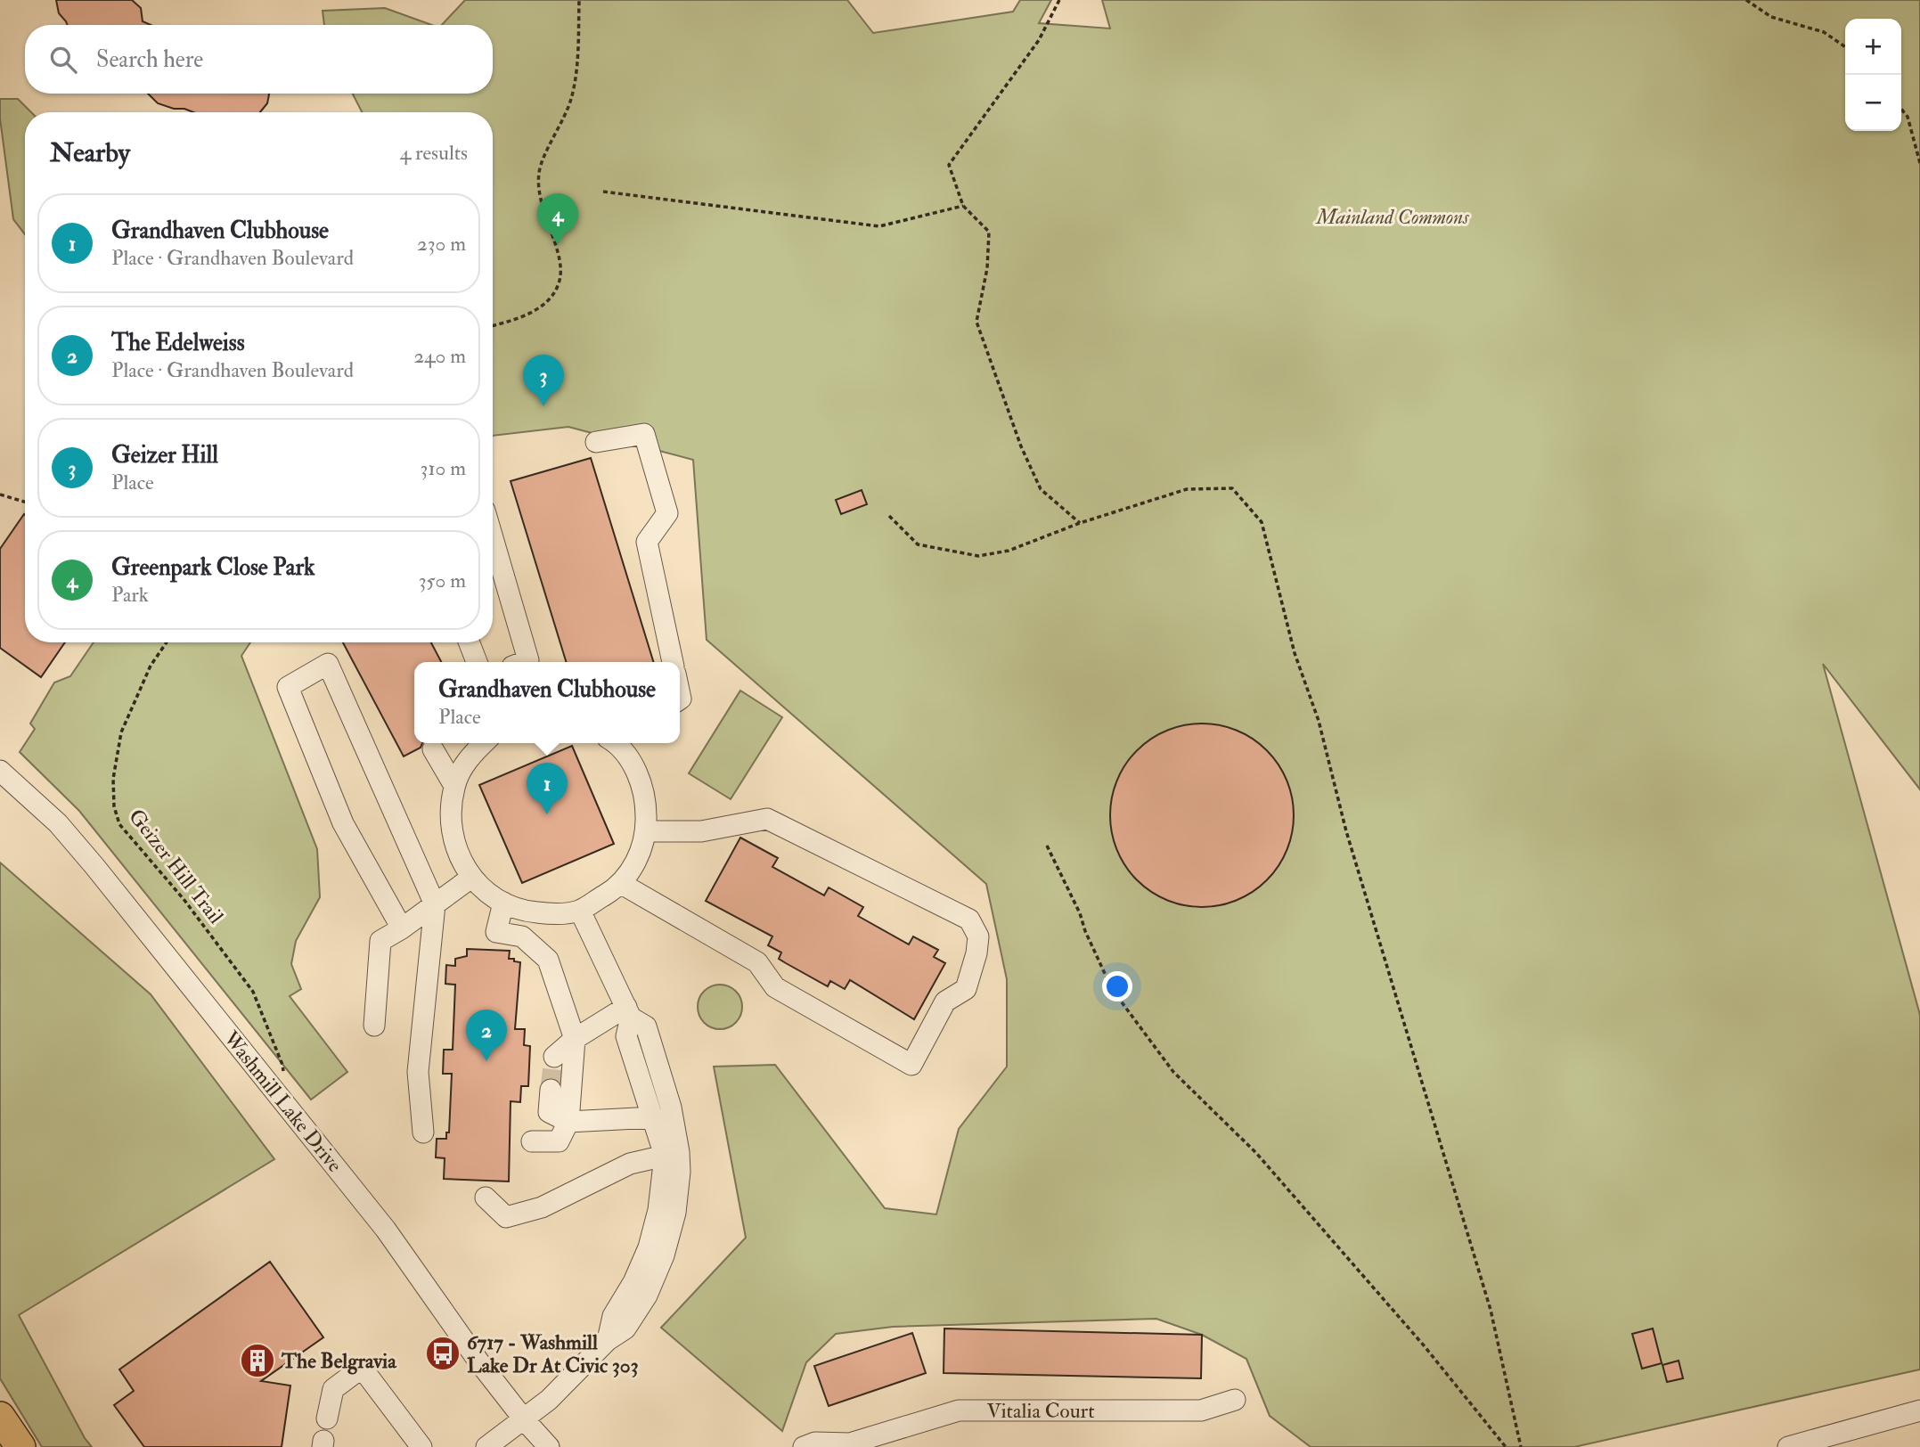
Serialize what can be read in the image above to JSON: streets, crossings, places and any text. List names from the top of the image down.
{
  "streets": {
    "street": ["Washmill Lake Drive", "Vitalia Court"],
    "path": ["Geizer Hill Trail"]
  },
  "parks": ["Mainland Commons"],
  "places": {
    "bus stop": ["6717 - Washmill Lake Dr At Civic 303"],
    "building": ["The Belgravia"]
  },
  "page": {
    "map_buttons": ["+", "−"],
    "search": "Search here",
    "heading": ["Nearby", "4 results"],
    "pins": [
      "4",
      "3",
      "1",
      "2"
    ],
    "list": [
      {
        "mark": "1",
        "name": "Grandhaven Clubhouse",
        "note": "Place · Grandhaven Boulevard",
        "value": "230 m"
      },
      {
        "mark": "2",
        "name": "The Edelweiss",
        "note": "Place · Grandhaven Boulevard",
        "value": "240 m"
      },
      {
        "mark": "3",
        "name": "Geizer Hill",
        "note": "Place",
        "value": "310 m"
      },
      {
        "mark": "4",
        "name": "Greenpark Close Park",
        "note": "Park",
        "value": "350 m"
      }
    ],
    "popup": ["Grandhaven Clubhouse", "Place"]
  }
}
